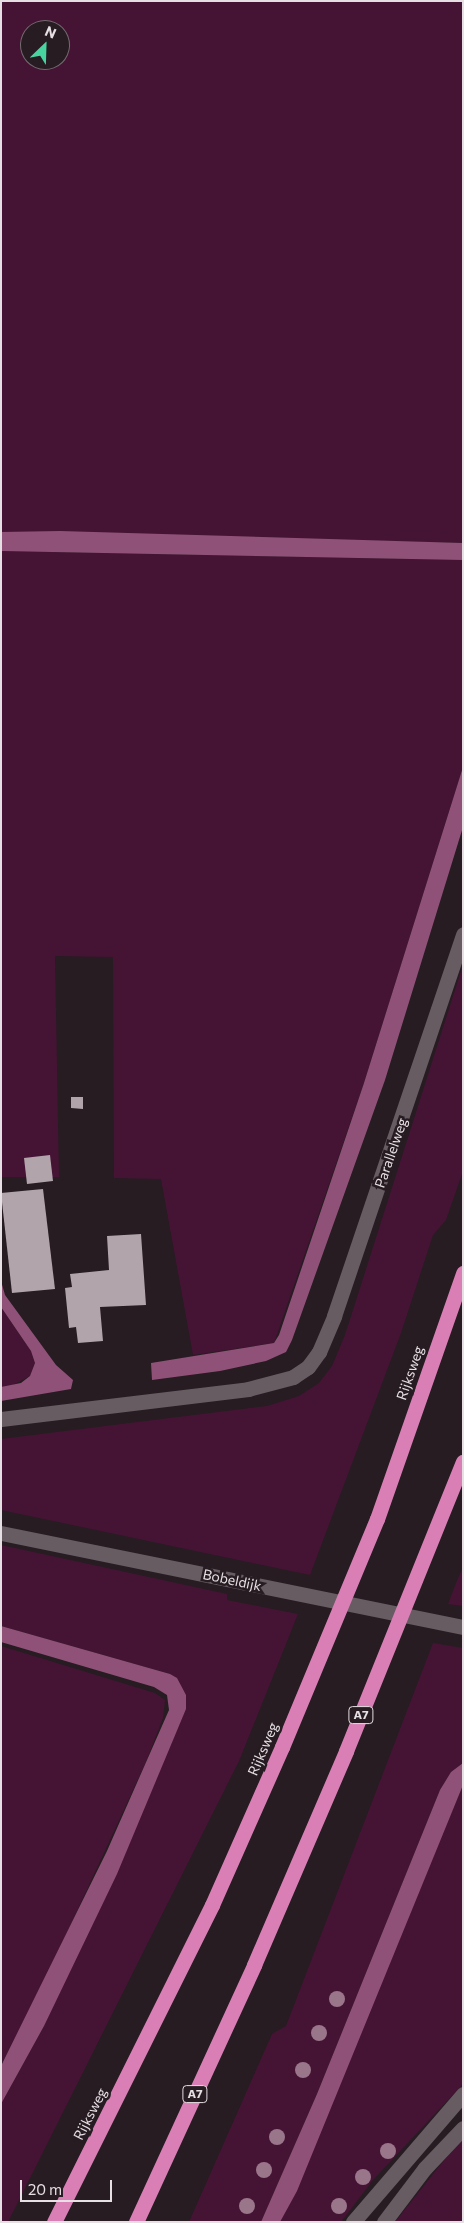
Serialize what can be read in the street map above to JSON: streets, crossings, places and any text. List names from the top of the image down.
{
  "streets": {
    "highway": ["Rijksweg", "A7"],
    "street": ["Parallelweg", "Bobeldijk"]
  },
  "scale_bar": "20 m",
  "north": "top right"
}
